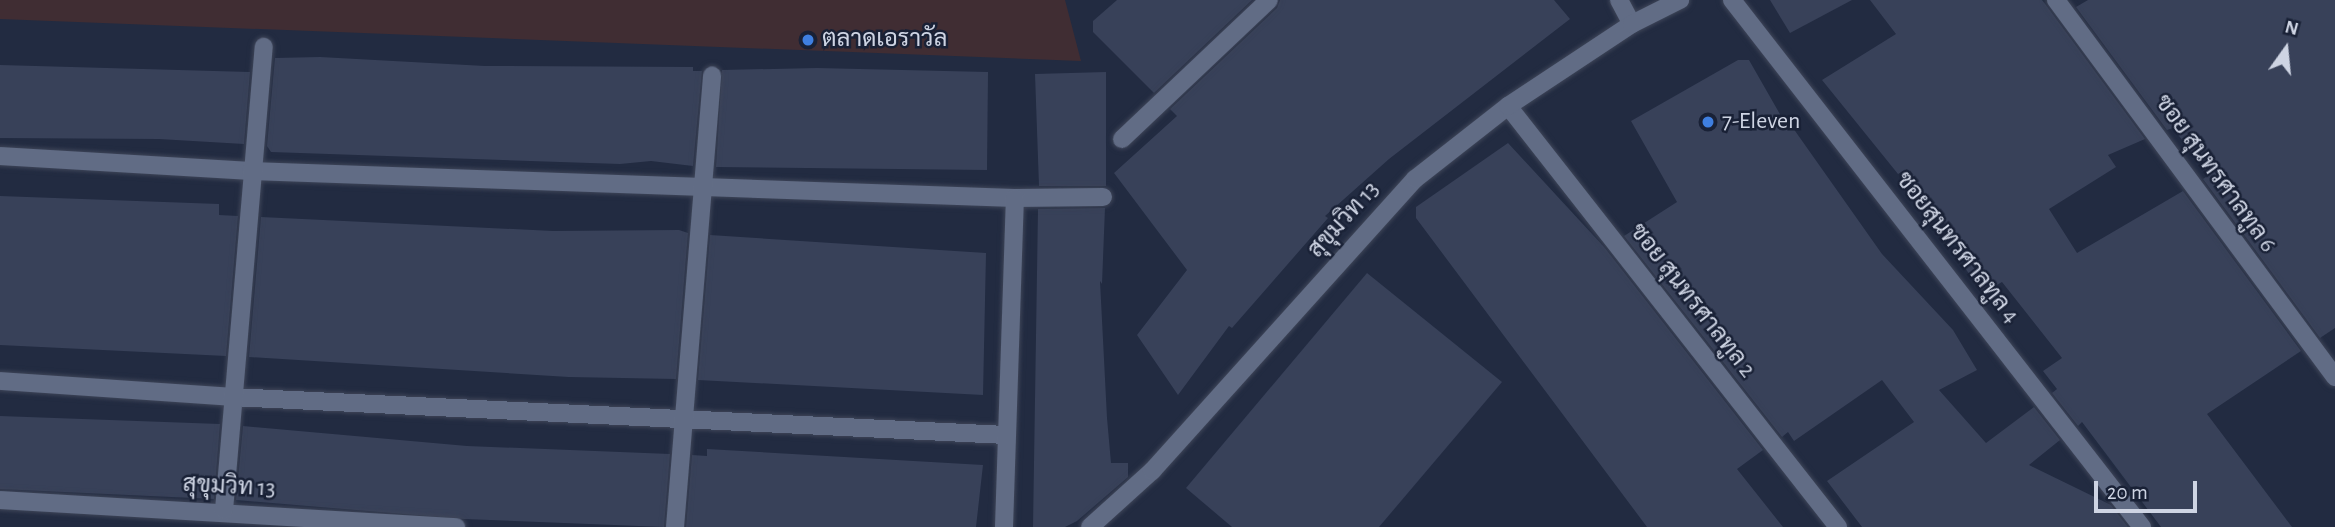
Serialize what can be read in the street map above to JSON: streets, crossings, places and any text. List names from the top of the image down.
{
  "streets": {
    "street": [
      "ซอย สุนทรศาลทูล 6",
      "สุขุมวิท 13",
      "ซอยสุนทรศาลทูล 4",
      "ซอย สุนทรศาลทูล 2"
    ]
  },
  "crossings": [
    ["สุขุมวิท 13", "ซอย สุนทรศาลทูล 2"]
  ],
  "places": ["ตลาดเอราวัล", "7-Eleven"],
  "scale_bar": "20 m",
  "north": "top"
}
